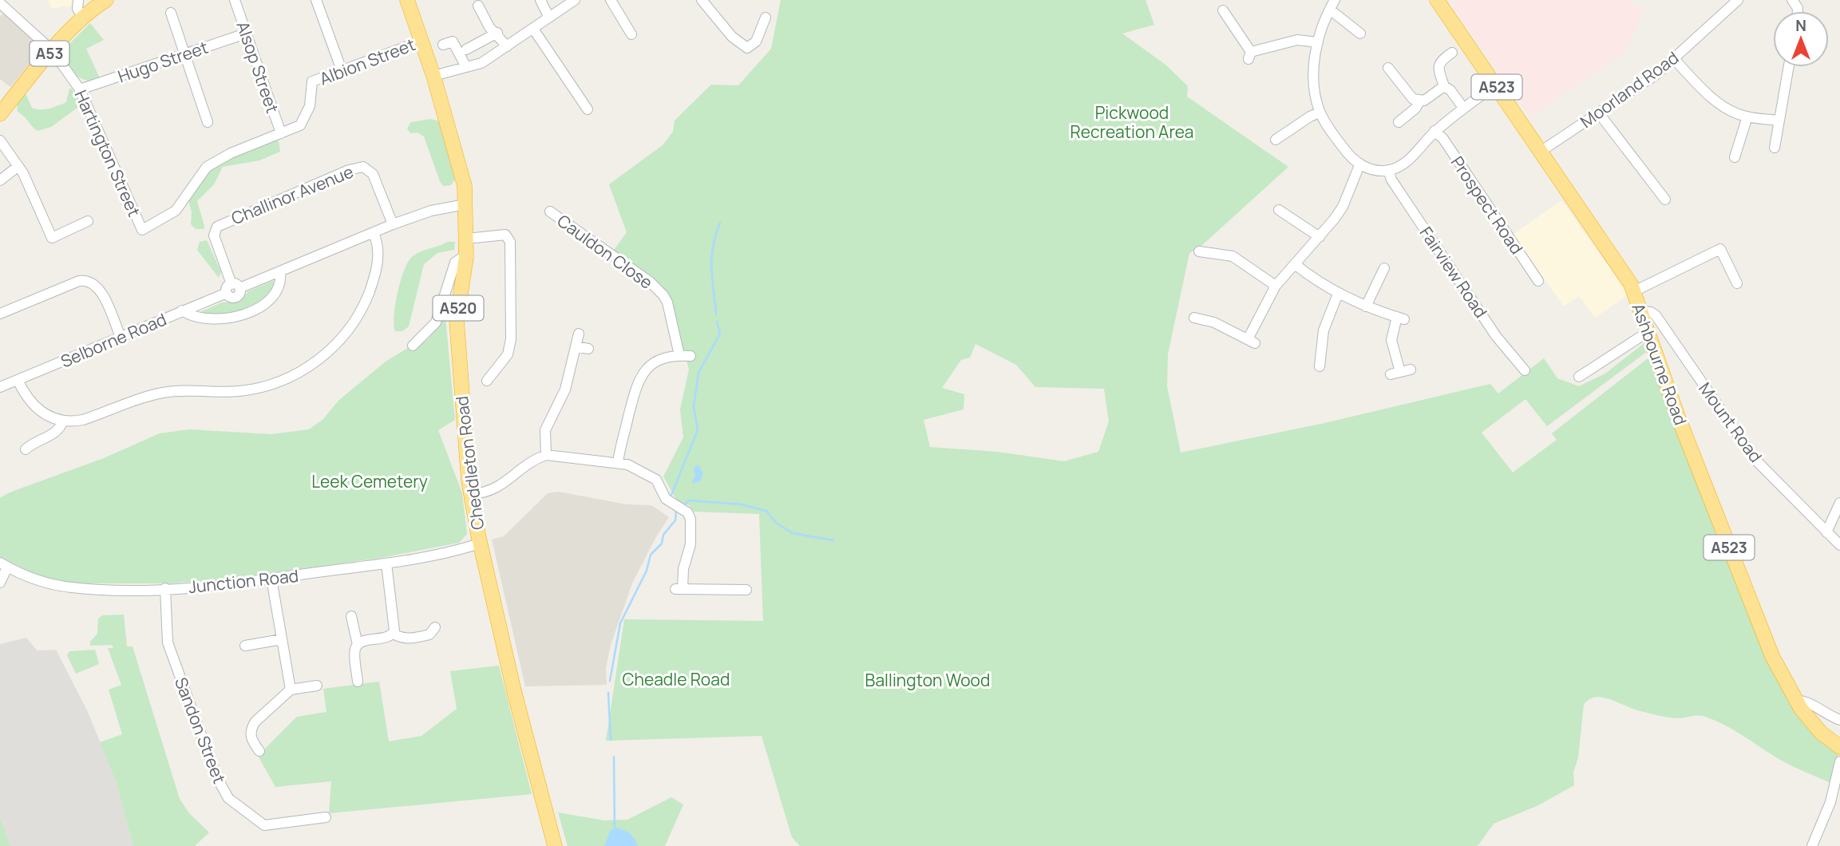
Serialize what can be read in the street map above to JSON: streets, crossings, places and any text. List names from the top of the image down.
{
  "streets": {
    "highway": [
      "A53",
      "A523",
      "A520",
      "Ashbourne Road",
      "Cheddleton Road"
    ],
    "street": [
      "Hugo Street",
      "Albion Street",
      "Alsop Street",
      "Moorland Road",
      "Hartington Street",
      "Challinor Avenue",
      "Prospect Road",
      "Cauldon Close",
      "Fairview Road",
      "Selborne Road",
      "Mount Road",
      "Junction Road",
      "Sandon Street"
    ]
  },
  "crossings": [
    ["A53", "Hartington Street"],
    ["Hugo Street", "Alsop Street"],
    ["Hugo Street", "Hartington Street"],
    ["Albion Street", "Alsop Street"],
    ["Albion Street", "Hartington Street"],
    ["Albion Street", "A520"],
    ["Alsop Street", "Hartington Street"],
    ["Moorland Road", "Ashbourne Road"],
    ["Challinor Avenue", "Selborne Road"],
    ["A520", "Cheddleton Road"],
    ["Selborne Road", "Cheddleton Road"],
    ["Ashbourne Road", "Mount Road"],
    ["Cheddleton Road", "Junction Road"],
    ["Junction Road", "Sandon Street"]
  ],
  "parks": [
    "Pickwood Recreation Area",
    "Leek Cemetery",
    "Cheadle Road",
    "Ballington Wood"
  ],
  "north": "top"
}
